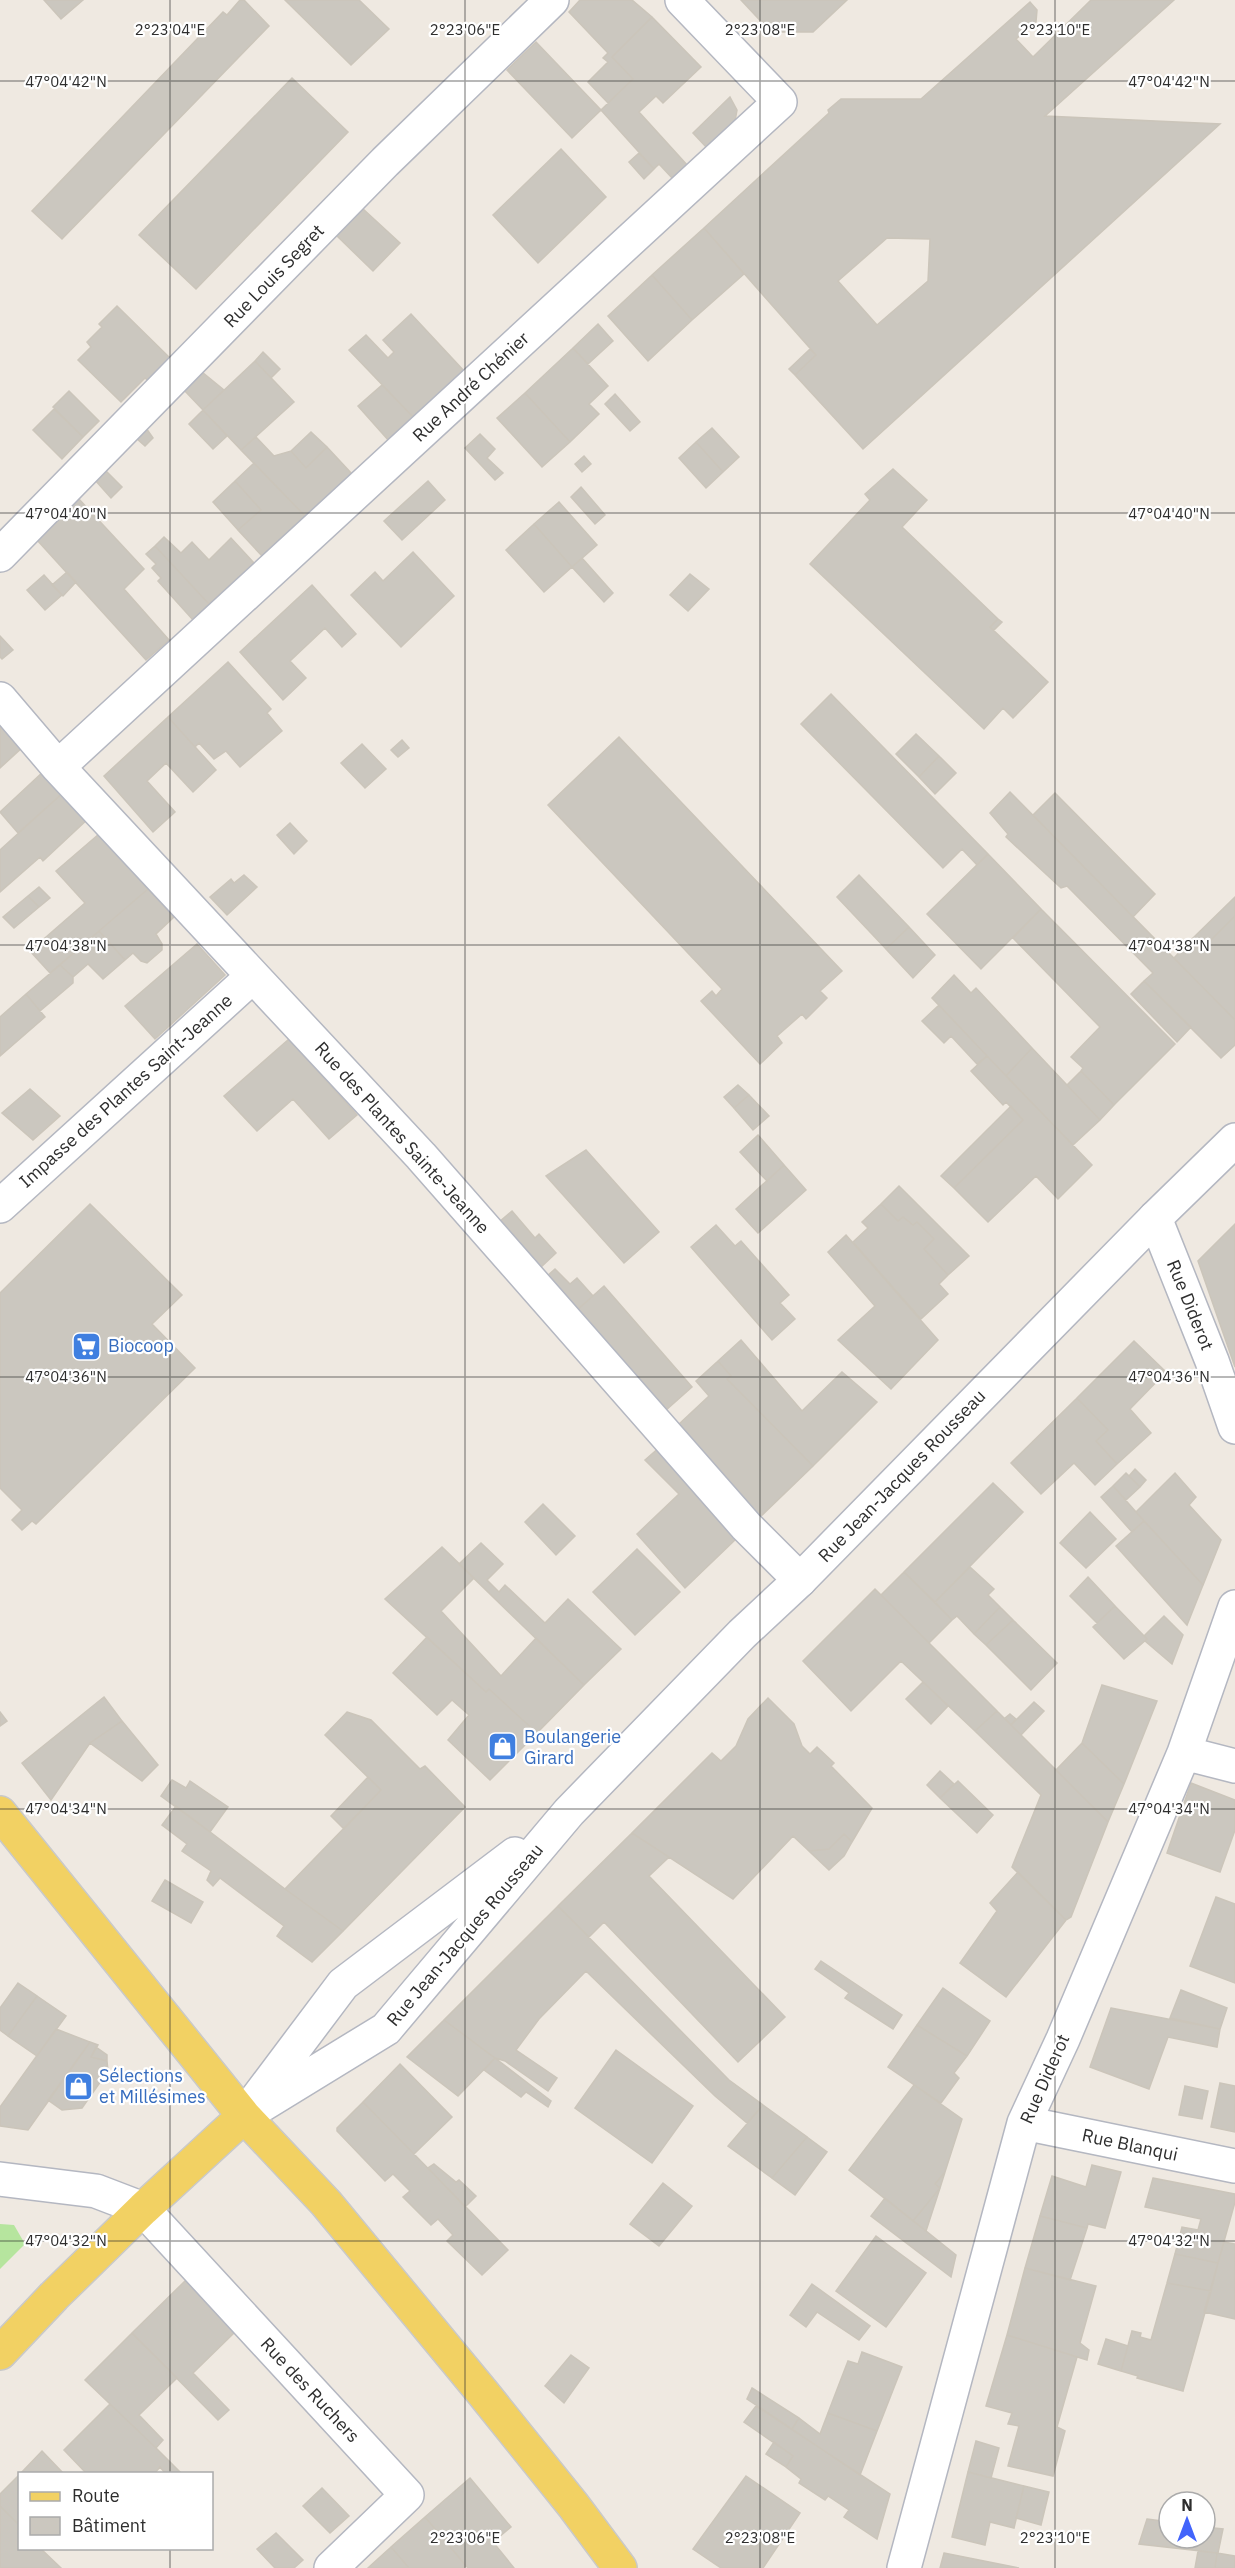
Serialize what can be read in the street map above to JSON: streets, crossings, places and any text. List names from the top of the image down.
{
  "streets": {
    "street": [
      "Rue Louis Segret",
      "Rue André Chénier",
      "Impasse des Plantes Saint-Jeanne",
      "Rue des Plantes Sainte-Jeanne",
      "Rue Diderot",
      "Rue Jean-Jacques Rousseau",
      "Rue Blanqui",
      "Rue des Ruchers"
    ]
  },
  "crossings": [
    ["Rue André Chénier", "Rue des Plantes Sainte-Jeanne"],
    ["Impasse des Plantes Saint-Jeanne", "Rue des Plantes Sainte-Jeanne"],
    ["Rue des Plantes Sainte-Jeanne", "Rue Jean-Jacques Rousseau"],
    ["Rue Diderot", "Rue Jean-Jacques Rousseau"],
    ["Rue Diderot", "Rue Blanqui"]
  ],
  "places": {
    "supermarket": ["Biocoop"],
    "shop": ["Boulangerie Girard", "Sélections et Millésimes"]
  },
  "legend": ["Route", "Bâtiment"],
  "north": "top",
  "coordinates": [
    "2°23'04\"E",
    "2°23'06\"E",
    "2°23'08\"E",
    "2°23'10\"E",
    "47°04'42\"N",
    "47°04'40\"N",
    "47°04'38\"N",
    "47°04'36\"N",
    "47°04'34\"N",
    "47°04'32\"N"
  ]
}
